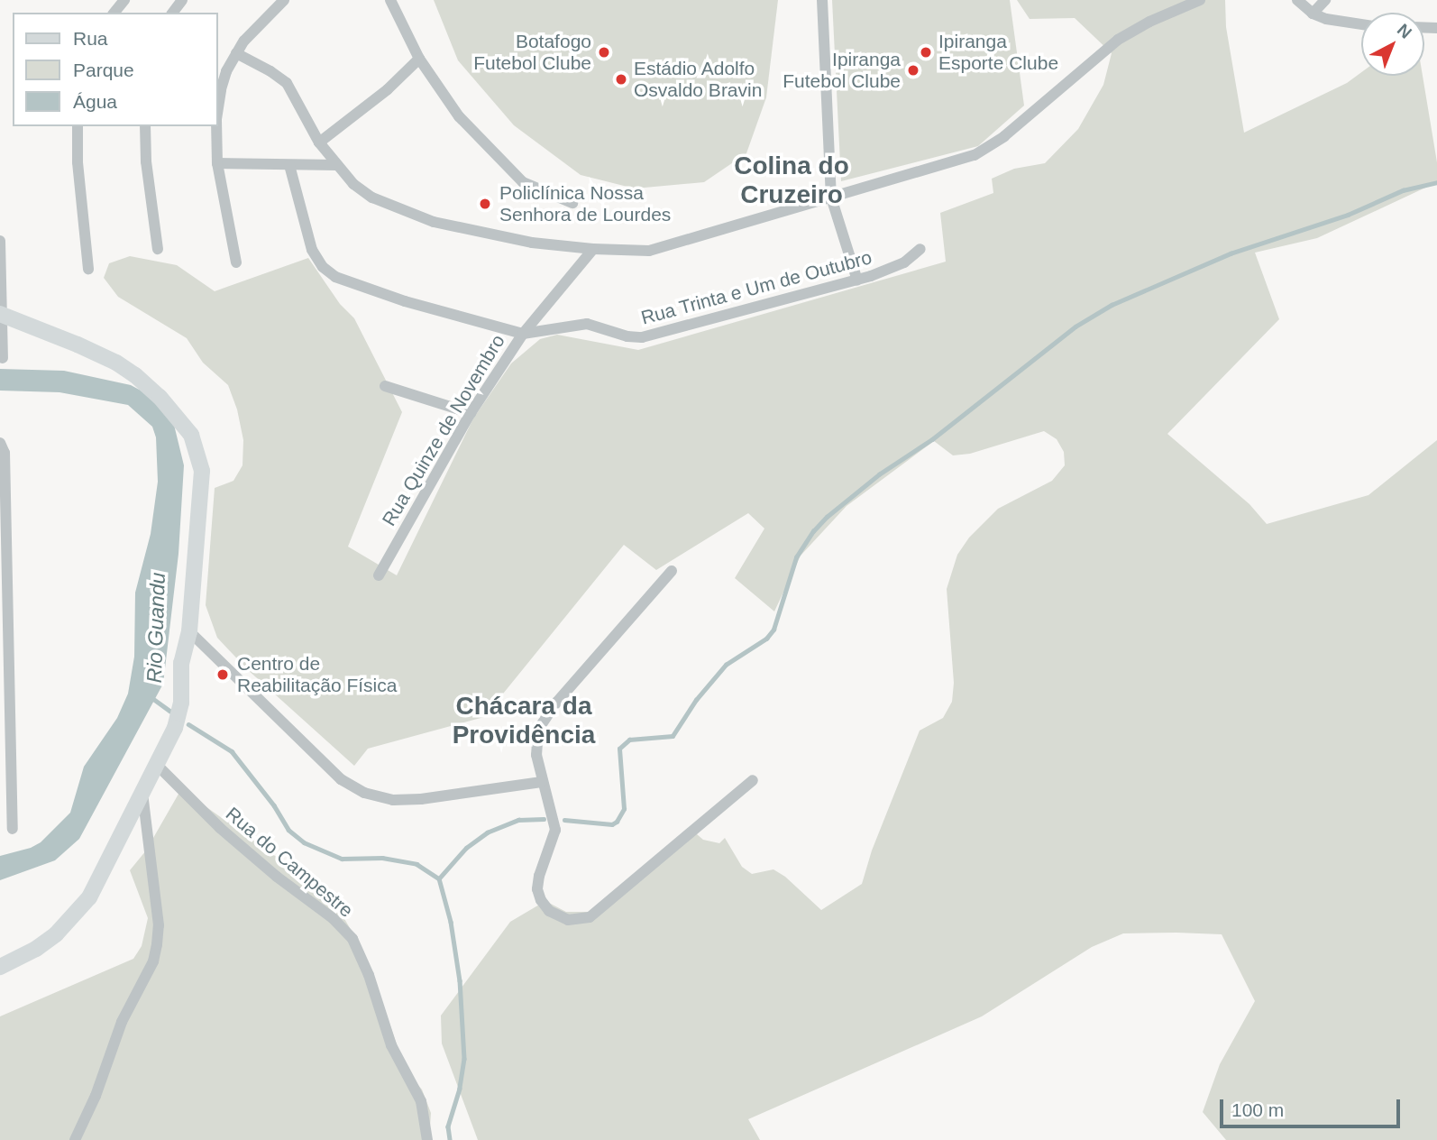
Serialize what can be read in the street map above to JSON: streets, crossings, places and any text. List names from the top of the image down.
{
  "streets": {
    "street": ["Rua Trinta e Um de Outubro", "Rua Quinze de Novembro", "Rua do Campestre"]
  },
  "crossings": [
    ["Rua Trinta e Um de Outubro", "Rua Quinze de Novembro"]
  ],
  "districts": ["Colina do Cruzeiro", "Chácara da Providência"],
  "water": ["Rio Guandu"],
  "places": [
    "Botafogo Futebol Clube",
    "Ipiranga Esporte Clube",
    "Ipiranga Futebol Clube",
    "Estádio Adolfo Osvaldo Bravin",
    "Policlínica Nossa Senhora de Lourdes",
    "Centro de Reabilitação Física"
  ],
  "legend": ["Rua", "Parque", "Água"],
  "scale_bar": "100 m",
  "north": "top right"
}
